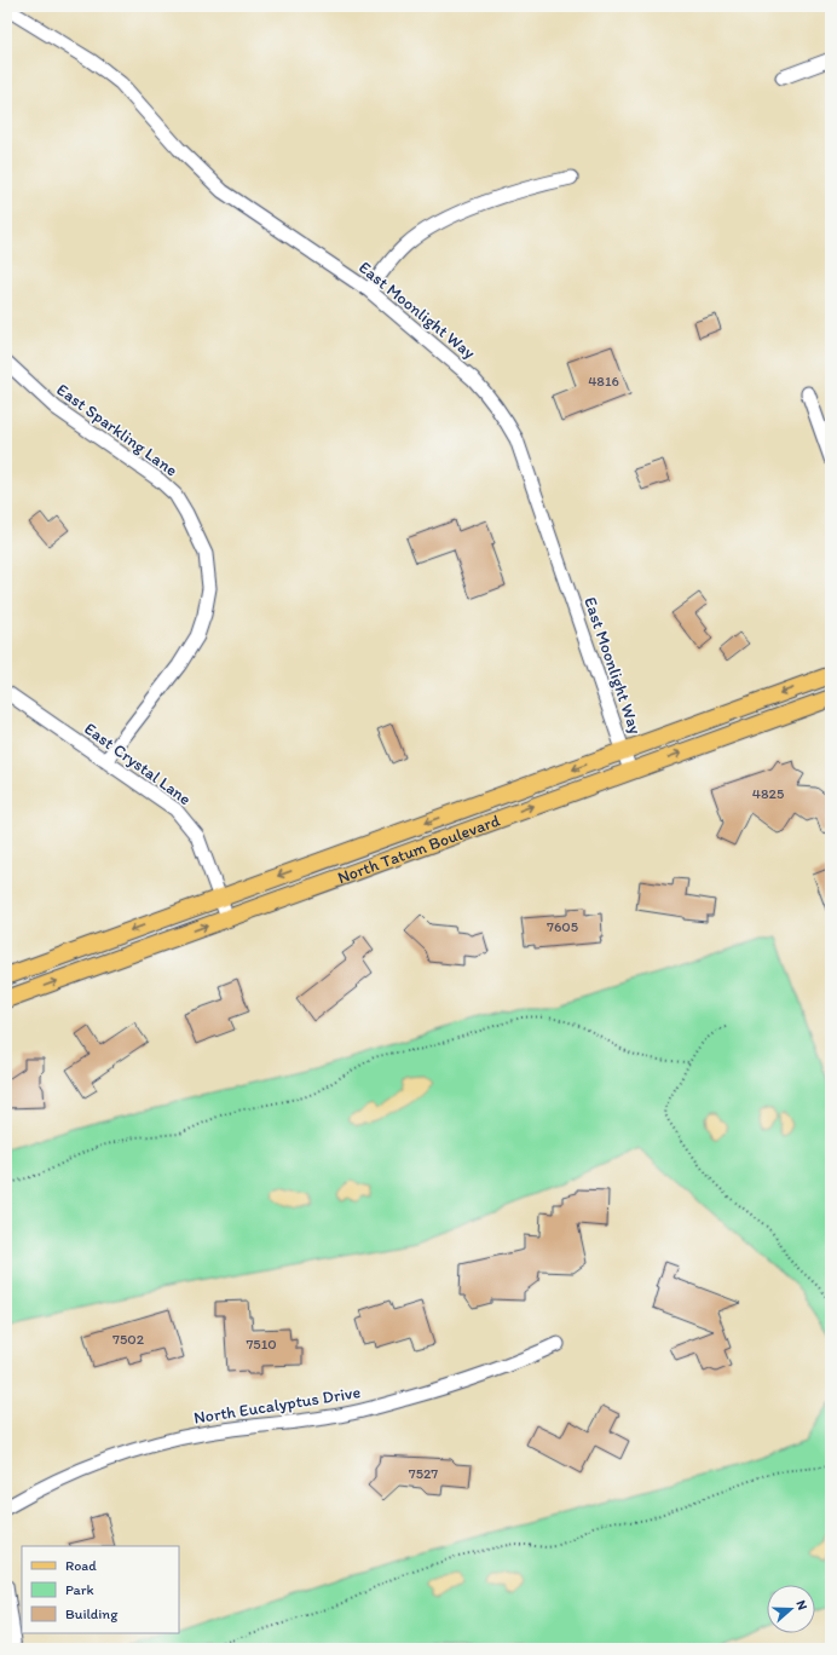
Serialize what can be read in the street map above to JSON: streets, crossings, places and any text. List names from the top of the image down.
{
  "streets": {
    "main road": ["North Tatum Boulevard"],
    "street": [
      "East Moonlight Way",
      "East Sparkling Lane",
      "East Crystal Lane",
      "North Eucalyptus Drive"
    ]
  },
  "crossings": [
    ["East Moonlight Way", "North Tatum Boulevard"],
    ["East Sparkling Lane", "East Crystal Lane"],
    ["East Crystal Lane", "North Tatum Boulevard"]
  ],
  "house_numbers": [
    "4816",
    "4825",
    "7605",
    "7502",
    "7510",
    "7527"
  ],
  "legend": ["Road", "Park", "Building"],
  "north": "right"
}
